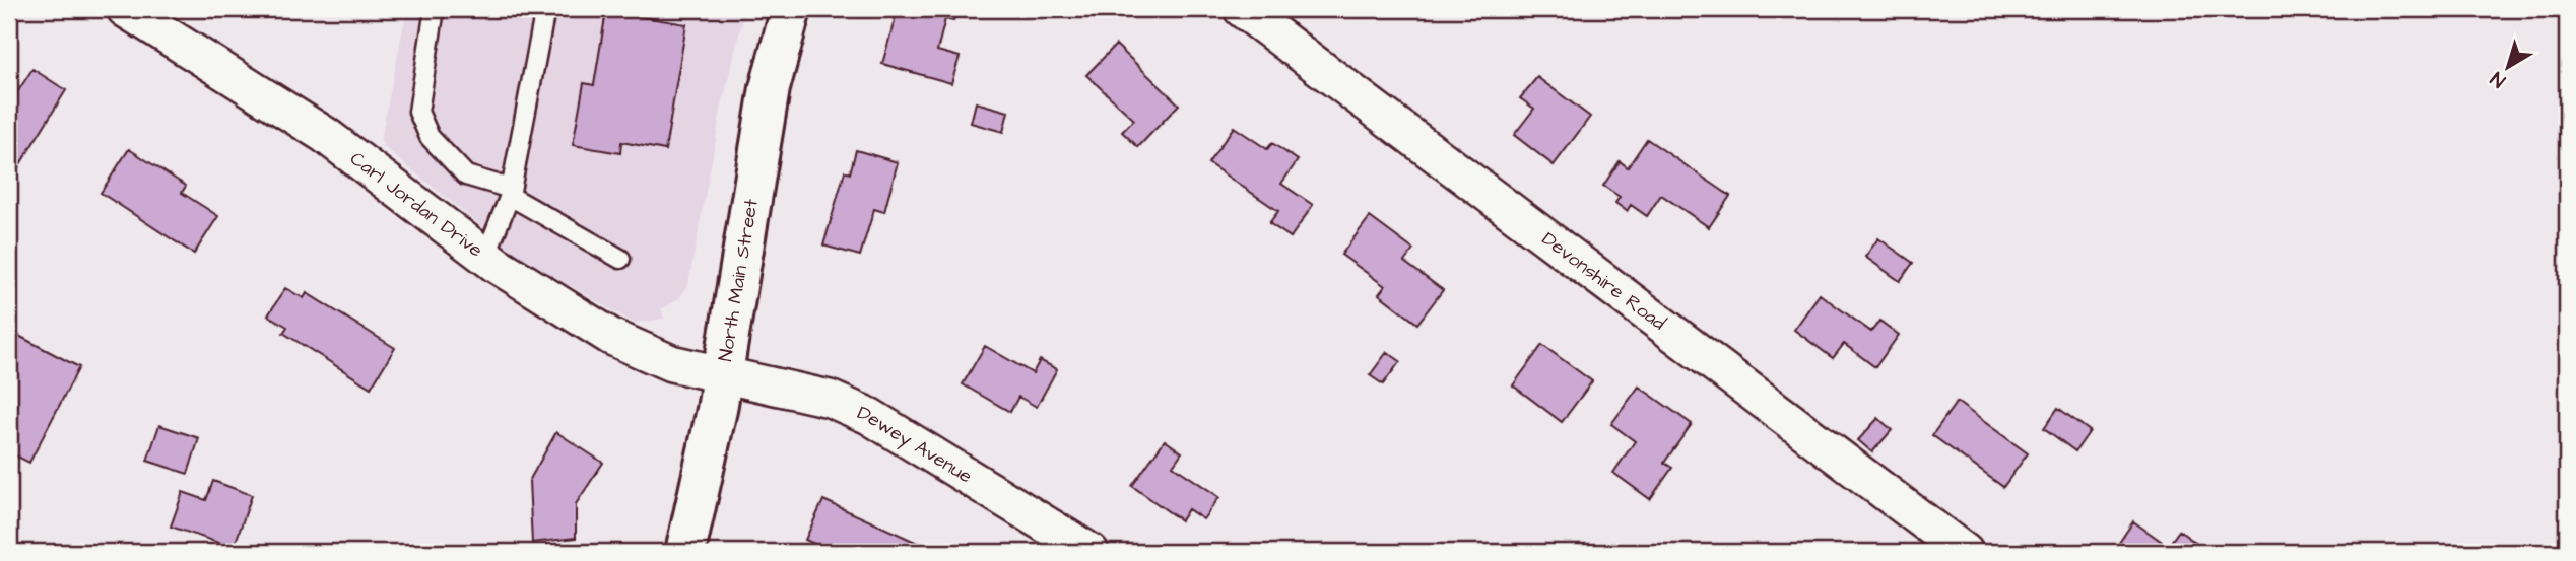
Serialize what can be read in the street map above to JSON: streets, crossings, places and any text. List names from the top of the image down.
{
  "streets": {
    "main road": ["North Main Street"],
    "street": ["Carl Jordan Drive", "Devonshire Road", "Dewey Avenue"]
  },
  "crossings": [
    ["Carl Jordan Drive", "North Main Street"],
    ["Carl Jordan Drive", "Dewey Avenue"],
    ["North Main Street", "Dewey Avenue"]
  ],
  "north": "bottom left"
}
